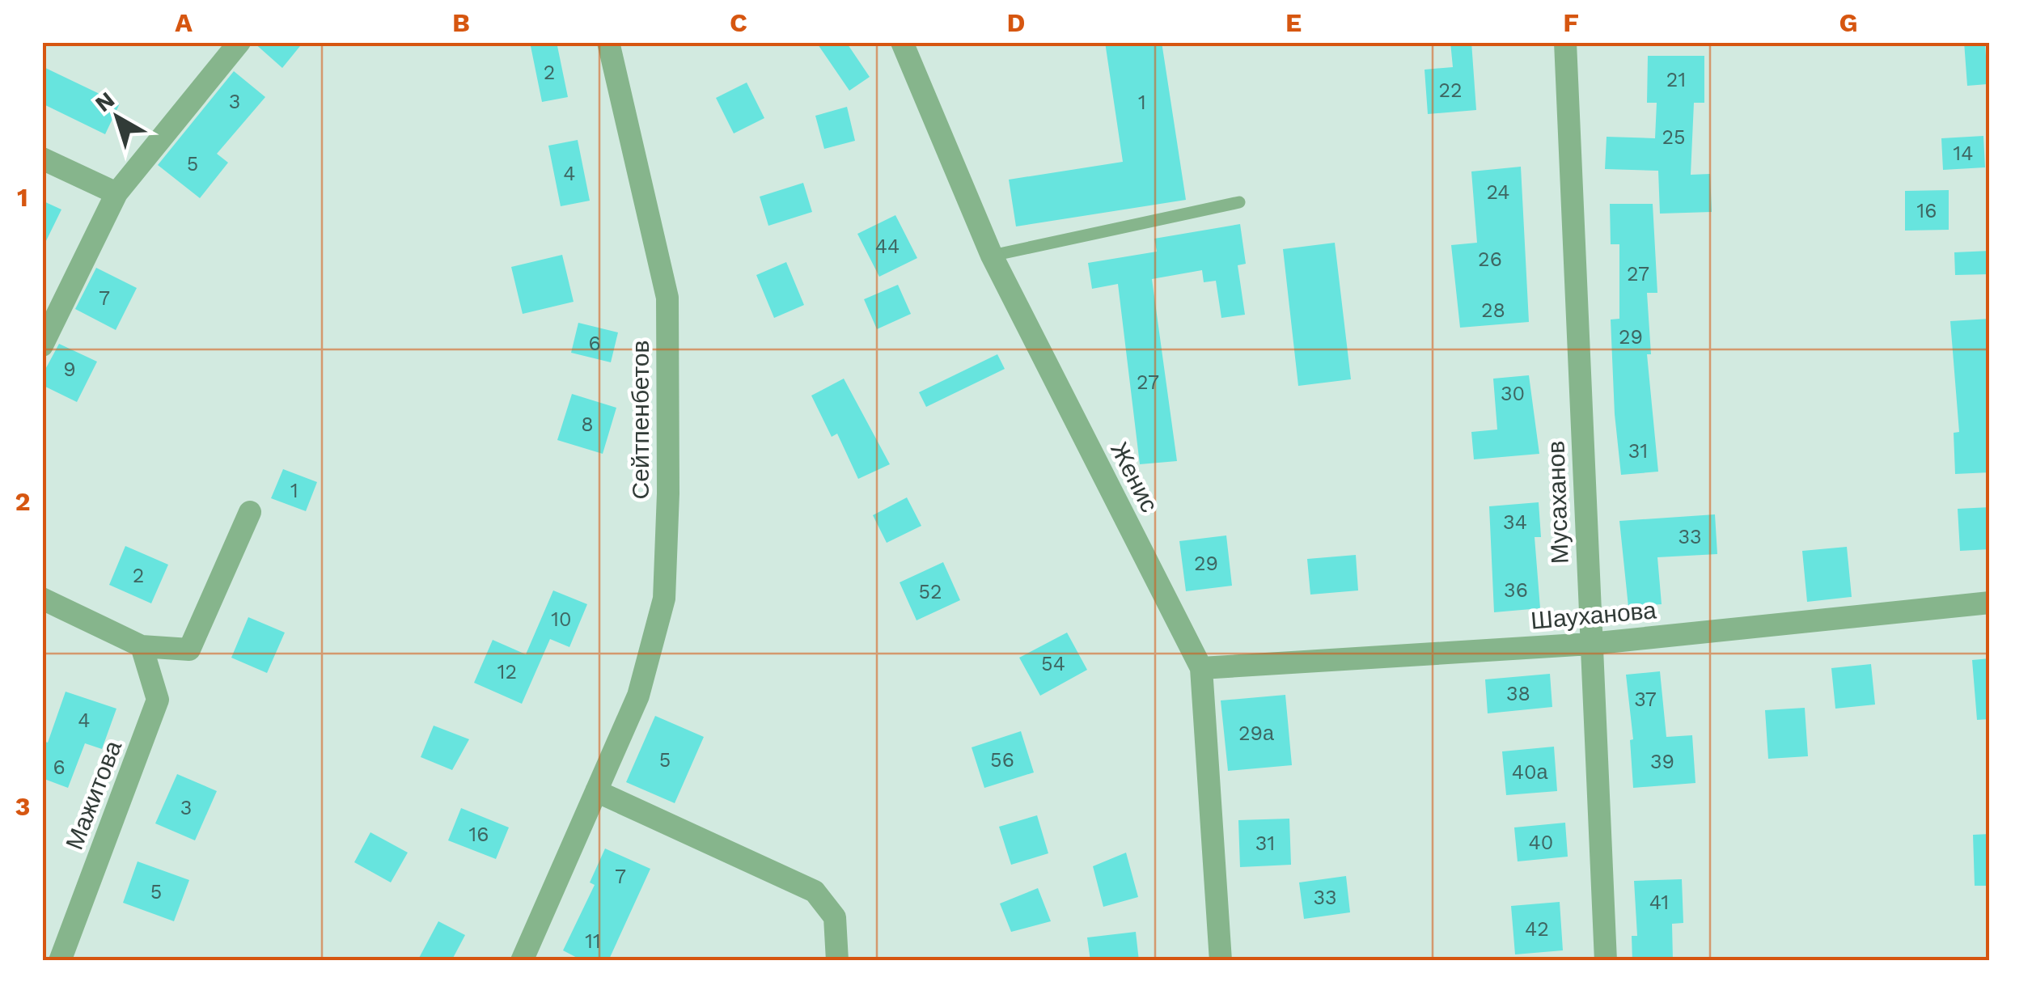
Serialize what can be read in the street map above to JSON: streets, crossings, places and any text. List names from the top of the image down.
{
  "streets": {
    "street": [
      "Сейтпенбетов",
      "Женис",
      "Мусаханов",
      "Шауханова",
      "Мажитова"
    ]
  },
  "crossings": [
    ["Женис", "Шауханова"],
    ["Мусаханов", "Шауханова"]
  ],
  "house_numbers": [
    "2",
    "21",
    "22",
    "3",
    "1",
    "25",
    "14",
    "5",
    "4",
    "24",
    "16",
    "44",
    "26",
    "27",
    "7",
    "28",
    "29",
    "6",
    "9",
    "27",
    "30",
    "8",
    "31",
    "1",
    "34",
    "33",
    "29",
    "2",
    "36",
    "52",
    "10",
    "54",
    "12",
    "38",
    "37",
    "4",
    "29а",
    "5",
    "56",
    "39",
    "6",
    "40а",
    "3",
    "16",
    "40",
    "31",
    "7",
    "5",
    "33",
    "41",
    "42",
    "11"
  ],
  "north": "top left",
  "grid": {
    "columns": [
      "A",
      "B",
      "C",
      "D",
      "E",
      "F",
      "G"
    ],
    "rows": ["1", "2", "3"]
  }
}
